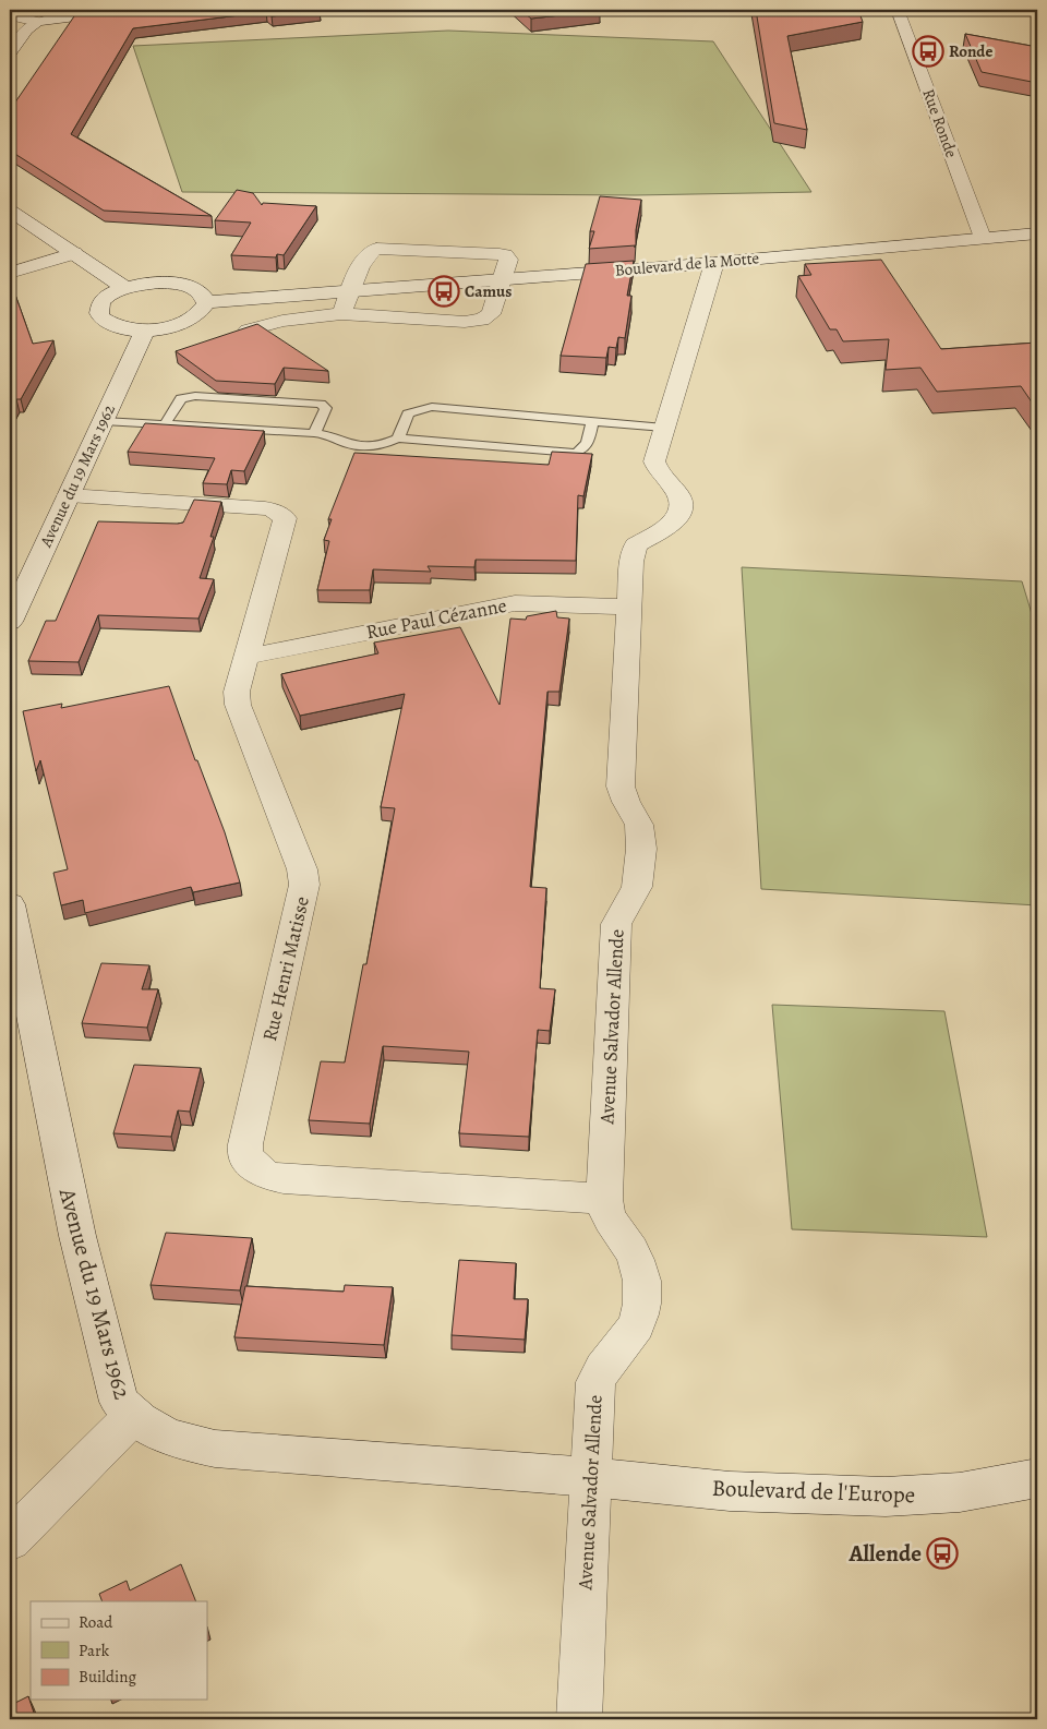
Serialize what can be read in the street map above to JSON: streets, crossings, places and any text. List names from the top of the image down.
{
  "streets": {
    "street": [
      "Rue Ronde",
      "Boulevard de la Motte",
      "Avenue du 19 Mars 1962",
      "Rue Paul Cézanne",
      "Rue Henri Matisse",
      "Avenue Salvador Allende",
      "Boulevard de l'Europe"
    ]
  },
  "crossings": [
    ["Rue Ronde", "Boulevard de la Motte"],
    ["Boulevard de la Motte", "Avenue Salvador Allende"],
    ["Avenue du 19 Mars 1962", "Rue Henri Matisse"],
    ["Avenue du 19 Mars 1962", "Avenue Salvador Allende"],
    ["Avenue du 19 Mars 1962", "Boulevard de l'Europe"],
    ["Rue Paul Cézanne", "Rue Henri Matisse"],
    ["Rue Paul Cézanne", "Avenue Salvador Allende"],
    ["Rue Henri Matisse", "Avenue Salvador Allende"],
    ["Avenue Salvador Allende", "Boulevard de l'Europe"]
  ],
  "places": {
    "bus stop": ["Ronde", "Camus", "Allende"]
  },
  "legend": ["Road", "Park", "Building"]
}
